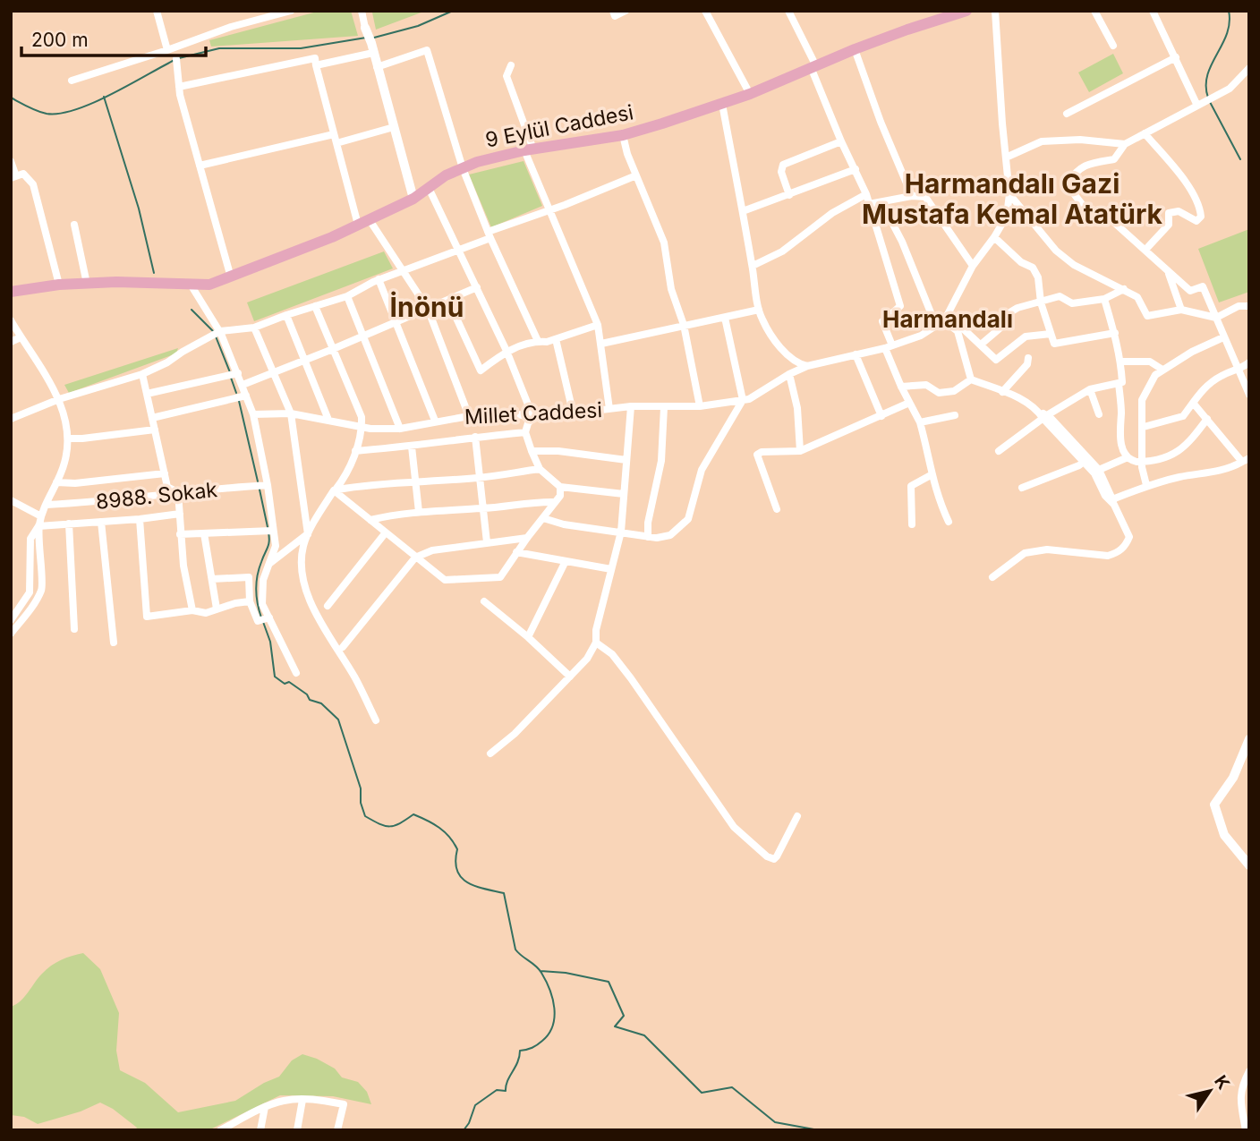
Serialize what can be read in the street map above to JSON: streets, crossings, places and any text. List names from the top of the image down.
{
  "streets": {
    "main road": ["9 Eylül Caddesi"],
    "street": ["Millet Caddesi", "8988. Sokak"]
  },
  "districts": ["Harmandalı Gazi Mustafa Kemal Atatürk", "İnönü", "Harmandalı"],
  "scale_bar": "200 m",
  "north": "top right"
}
